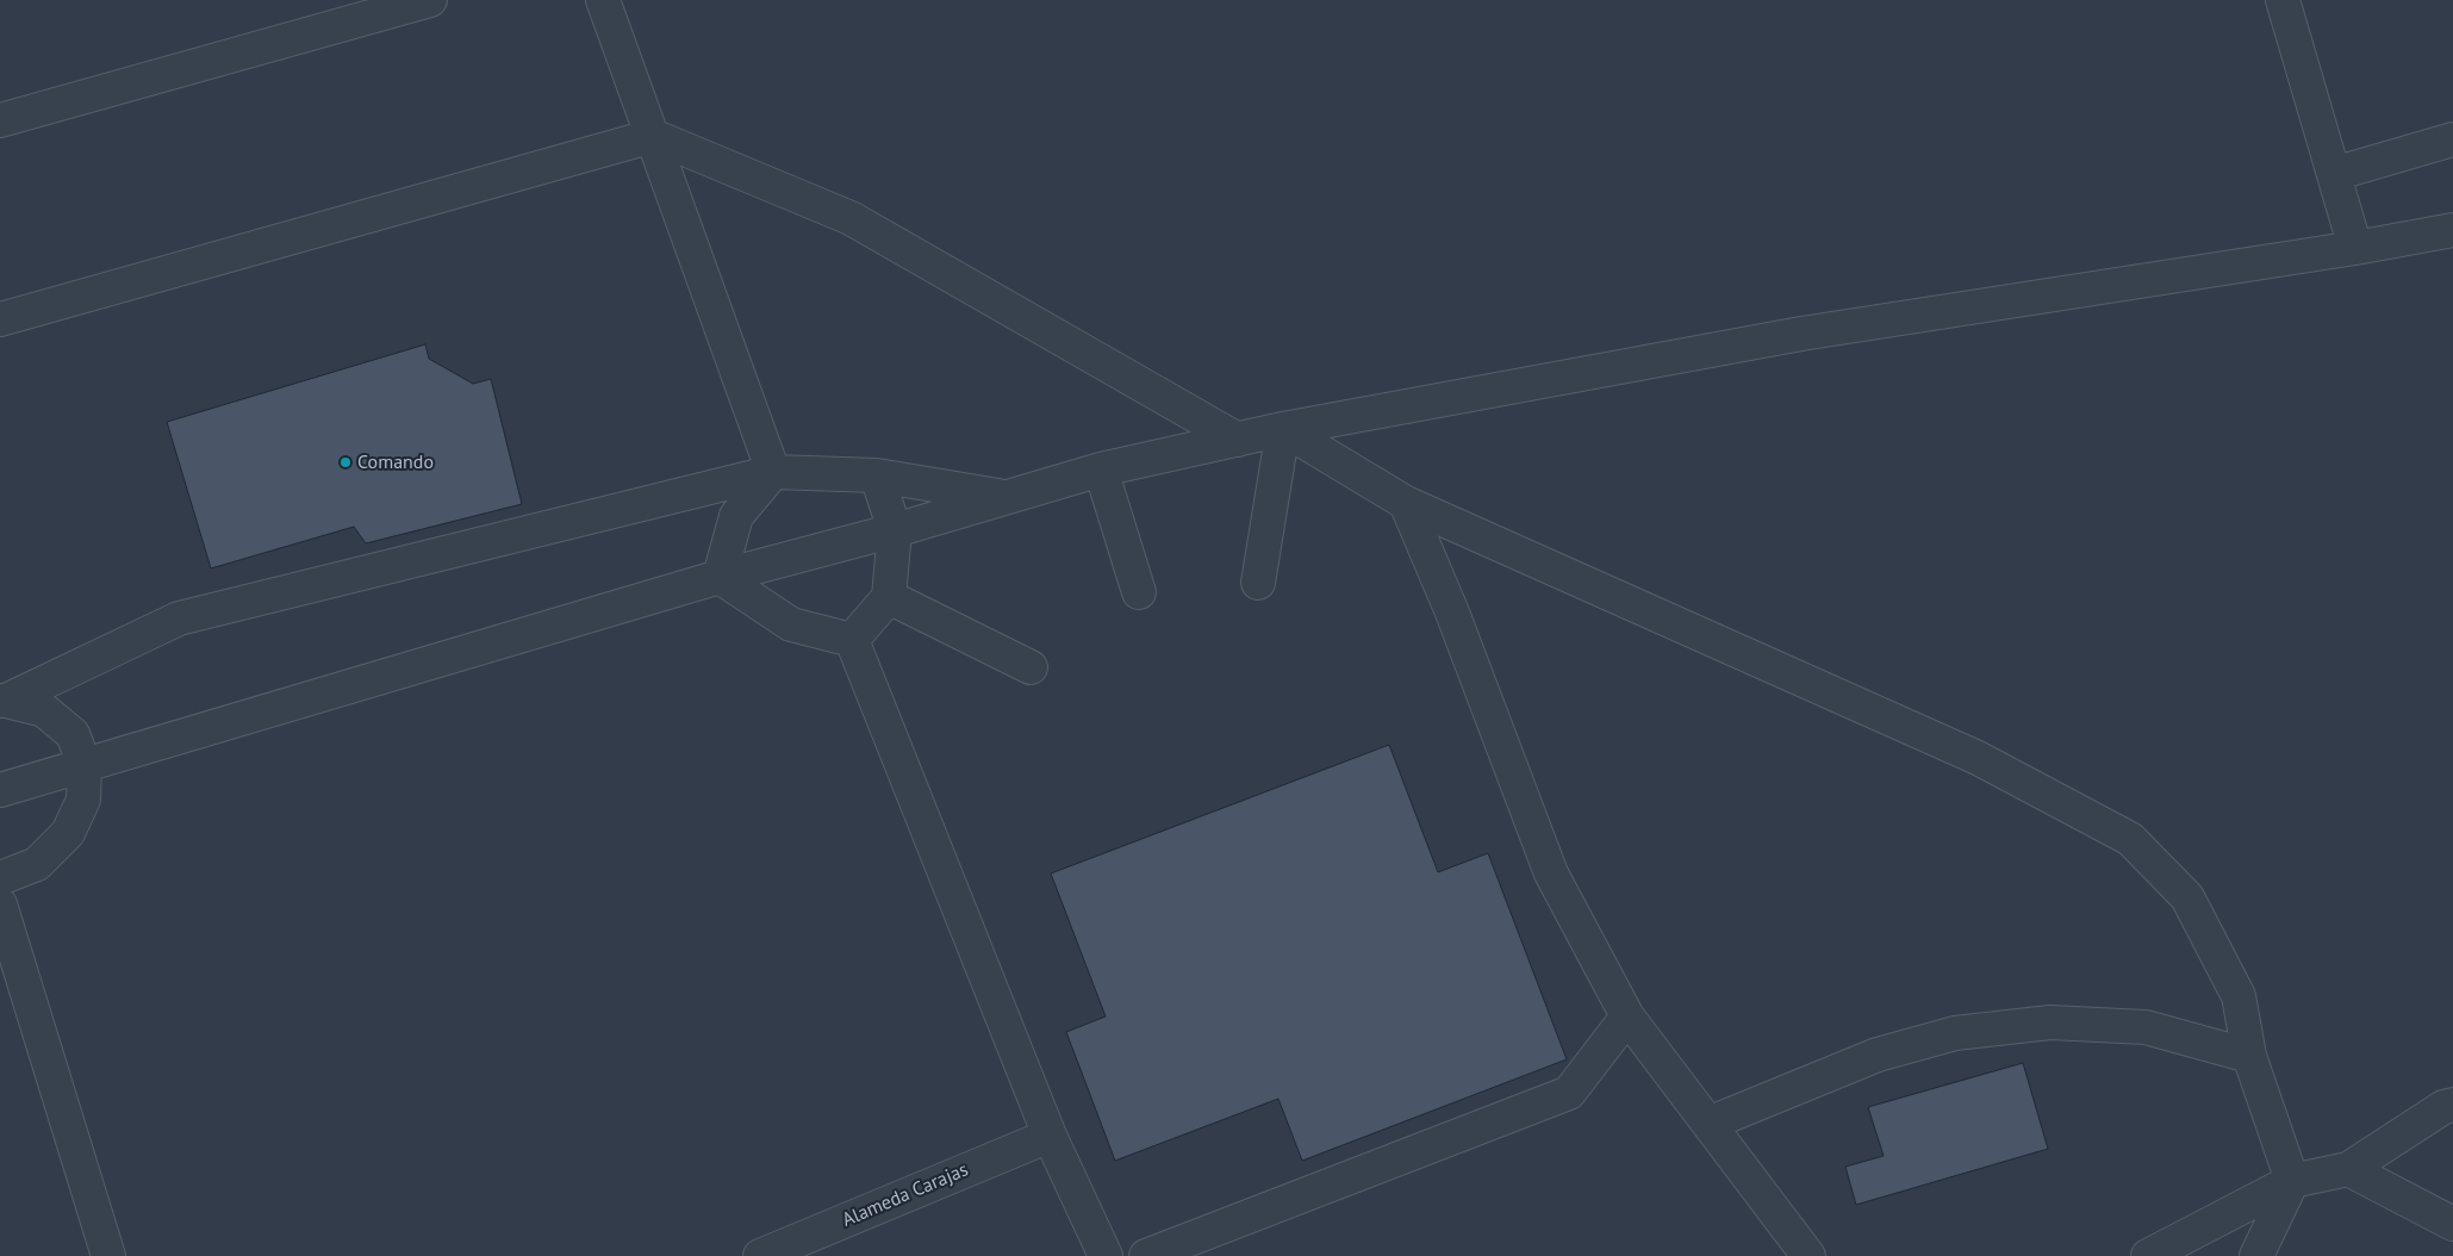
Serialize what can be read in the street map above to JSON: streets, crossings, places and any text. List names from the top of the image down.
{
  "streets": {
    "street": ["Alameda Carajas"]
  },
  "places": ["Comando"]
}
